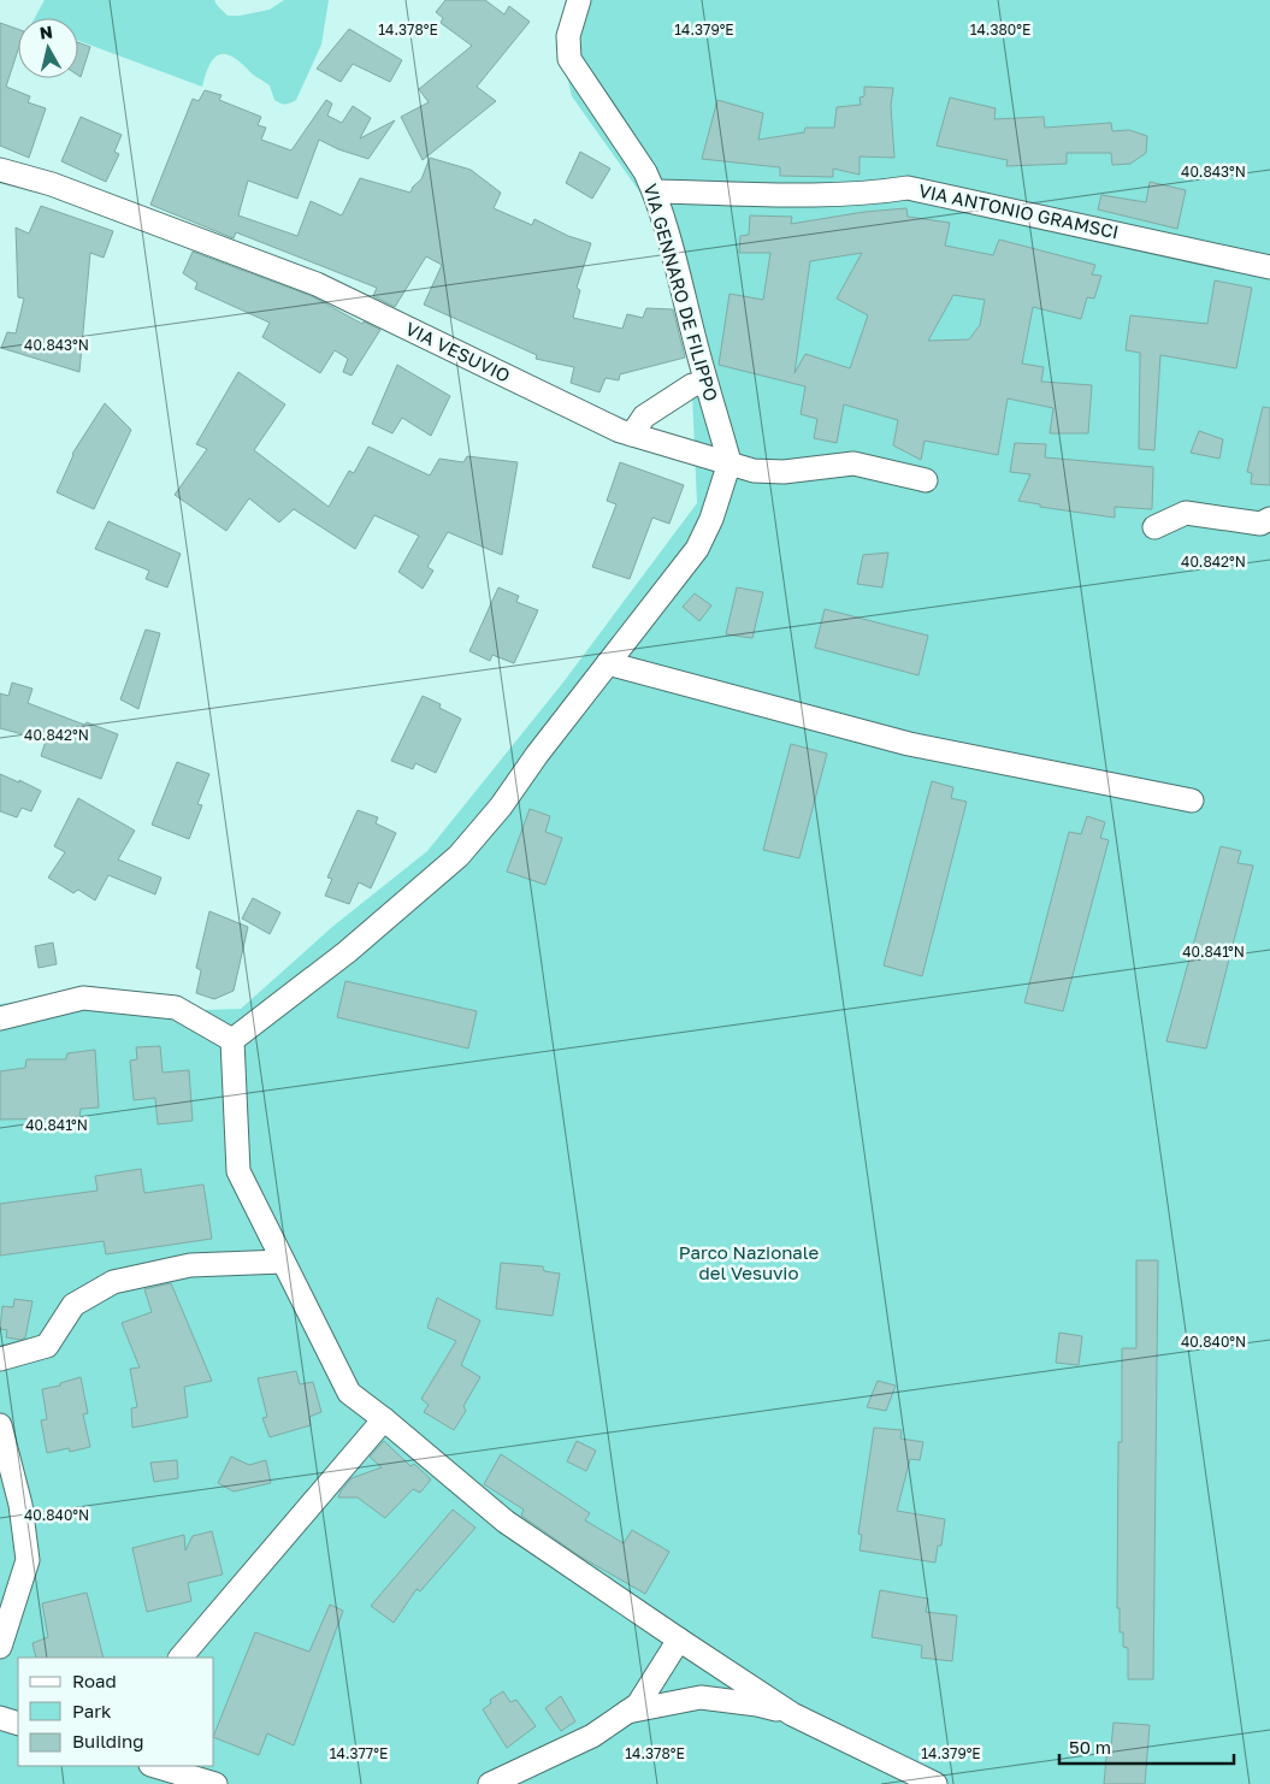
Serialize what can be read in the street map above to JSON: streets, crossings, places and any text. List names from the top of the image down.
{
  "streets": {
    "street": ["VIA ANTONIO GRAMSCI", "VIA GENNARO DE FILIPPO", "VIA VESUVIO"]
  },
  "crossings": [
    ["VIA ANTONIO GRAMSCI", "VIA GENNARO DE FILIPPO"],
    ["VIA GENNARO DE FILIPPO", "VIA VESUVIO"]
  ],
  "parks": ["Parco Nazionale del Vesuvio"],
  "legend": ["Road", "Park", "Building"],
  "scale_bar": "50 m",
  "north": "top",
  "coordinates": [
    "14.378°E",
    "14.379°E",
    "14.380°E",
    "40.843°N",
    "40.842°N",
    "40.841°N",
    "40.840°N",
    "14.377°E"
  ]
}
